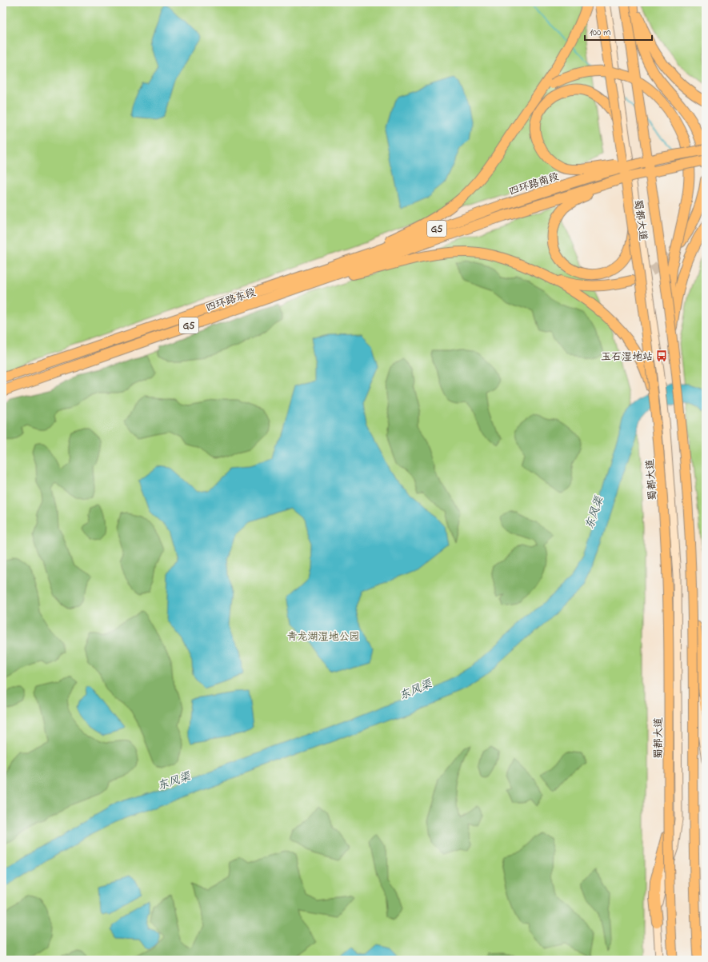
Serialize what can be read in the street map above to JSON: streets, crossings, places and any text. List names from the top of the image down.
{
  "streets": {
    "highway": [
      "四环路南段",
      "蜀都大道",
      "G5",
      "四环路东段"
    ]
  },
  "crossings": [
    ["四环路南段", "G5"],
    ["四环路南段", "四环路东段"],
    ["G5", "四环路东段"]
  ],
  "water": ["东风渠"],
  "parks": ["青龙湖湿地公园"],
  "places": {
    "bus stop": ["玉石湿地站"]
  },
  "scale_bar": "100 m"
}
